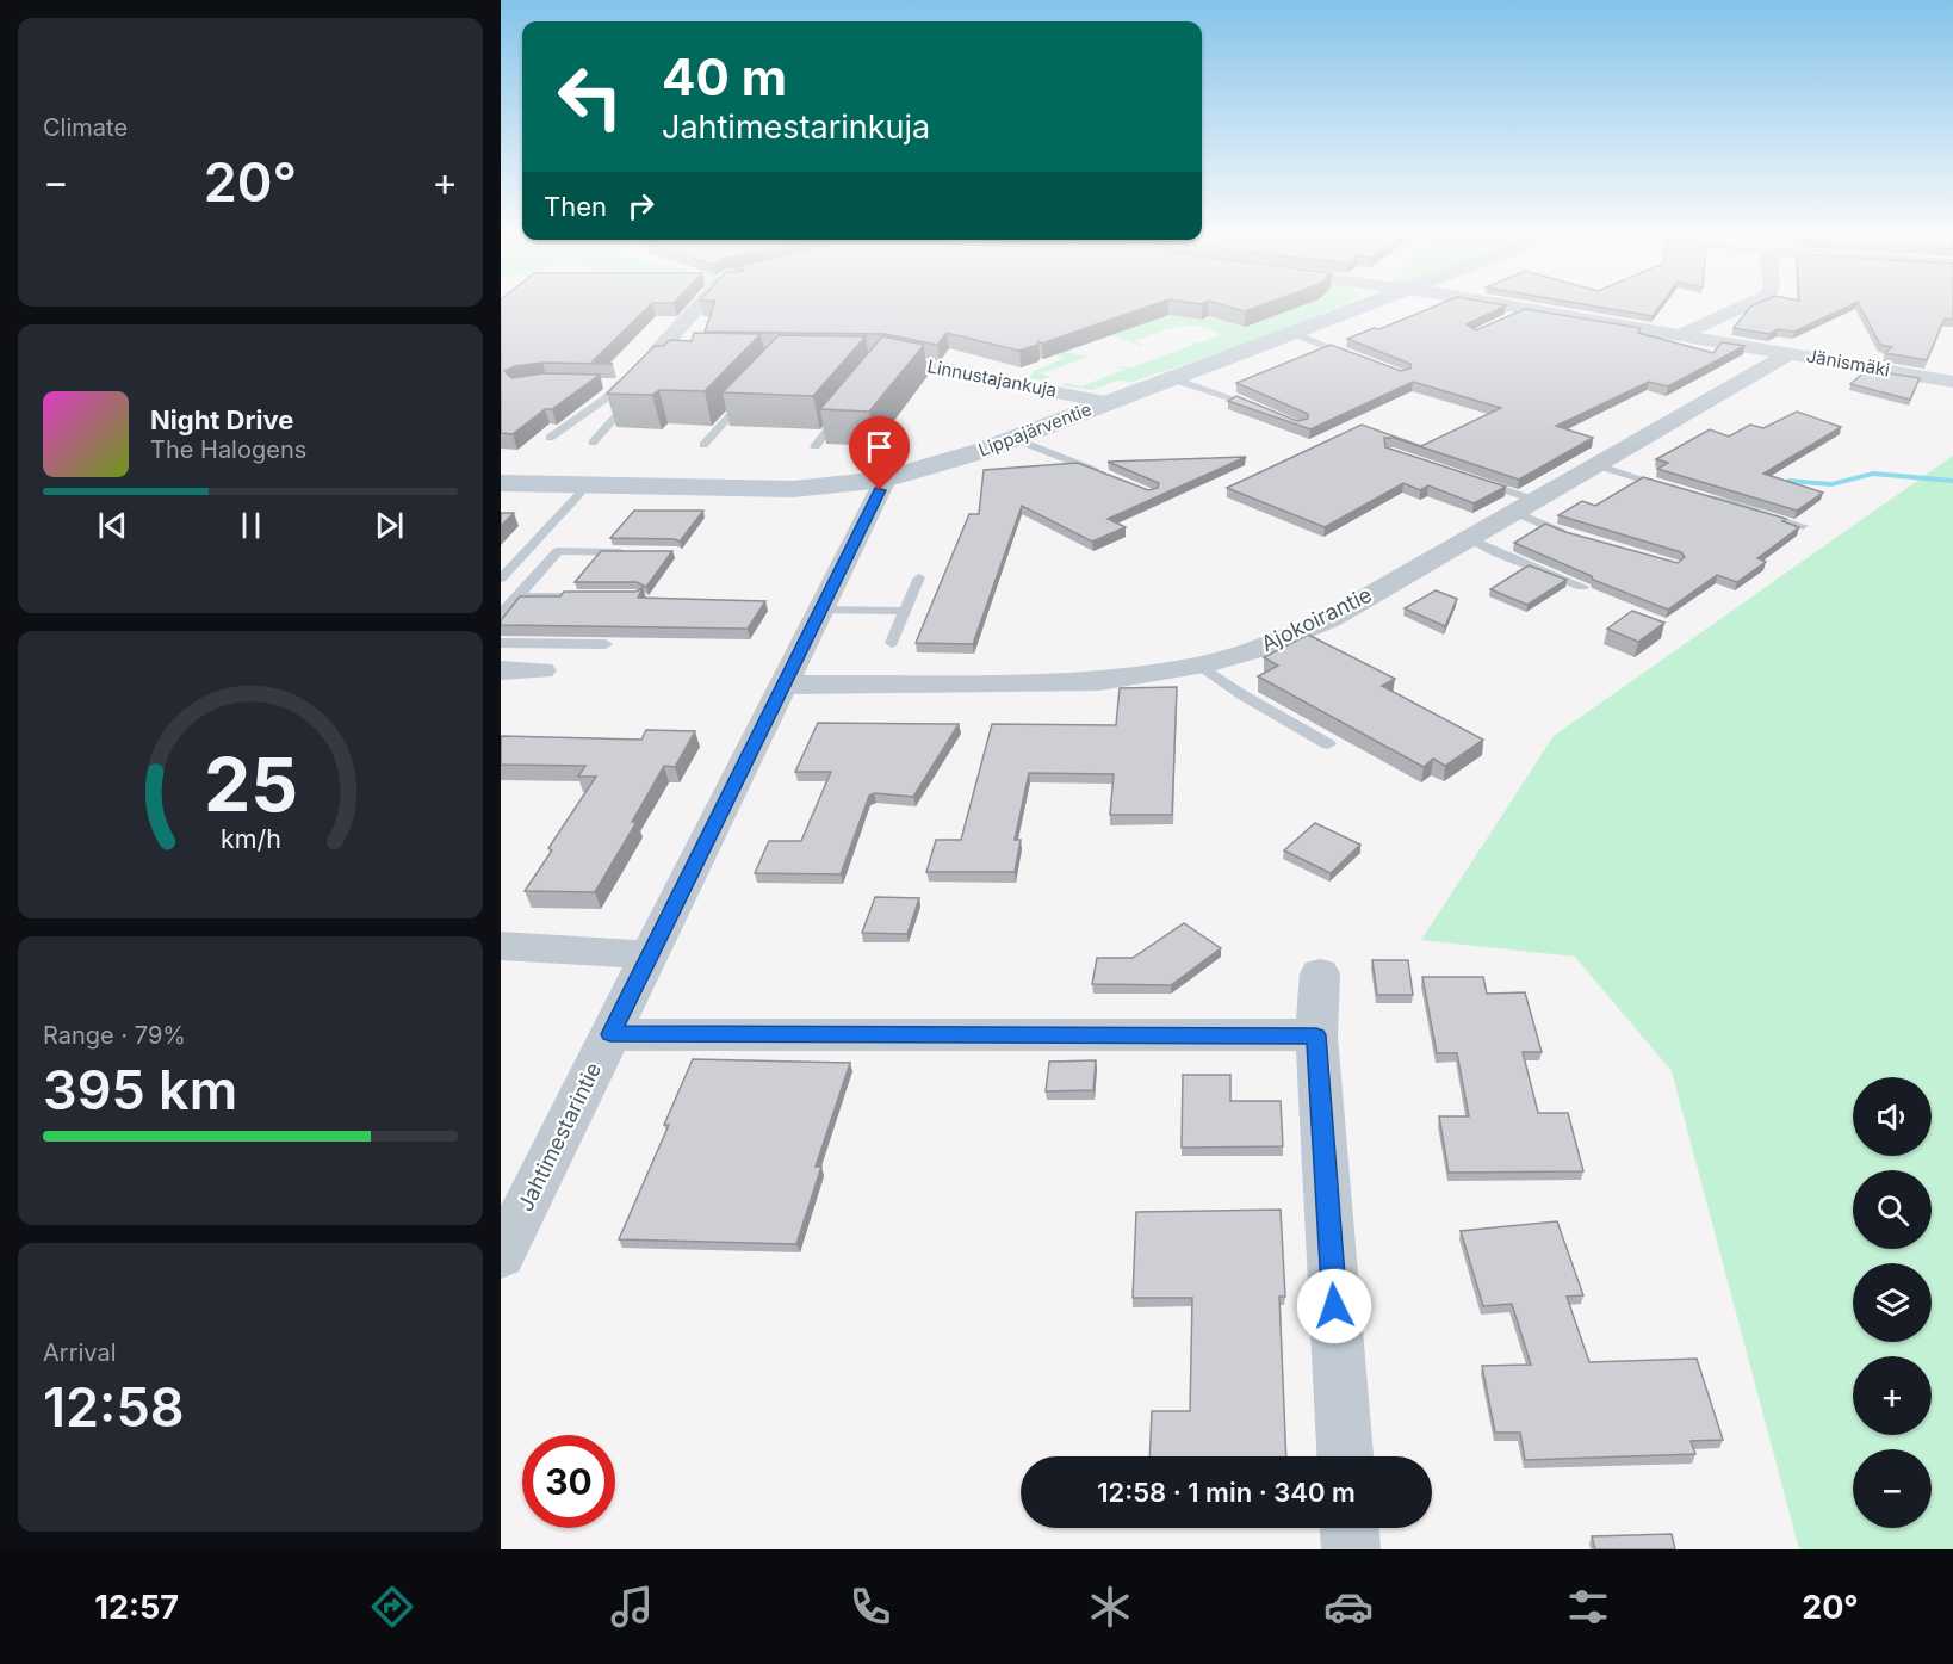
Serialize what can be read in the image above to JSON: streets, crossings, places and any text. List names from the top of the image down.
{
  "streets": {
    "main road": ["Lippajärventie"],
    "street": [
      "Jänismäki",
      "Linnustajankuja",
      "Ajokoirantie",
      "Jahtimestarintie"
    ]
  },
  "crossings": [
    ["Jänismäki", "Ajokoirantie"],
    ["Linnustajankuja", "Lippajärventie"],
    ["Lippajärventie", "Jahtimestarintie"],
    ["Ajokoirantie", "Jahtimestarintie"]
  ],
  "page": {
    "tile": [
      "Climate",
      ["Range · 79%", "395 km"],
      ["Arrival", "12:58"]
    ],
    "turn": ["40 m", "Jahtimestarinkuja"],
    "heat": ["−", "20°", "+"],
    "then": "Then",
    "song": ["Night Drive", "The Halogens"],
    "map_buttons": ["+", "−"],
    "limit": "30",
    "trip": "12:58 · 1 min · 340 m",
    "tabs": ["12:57", "20°"],
    "gauge": ["25", "km/h"]
  }
}
